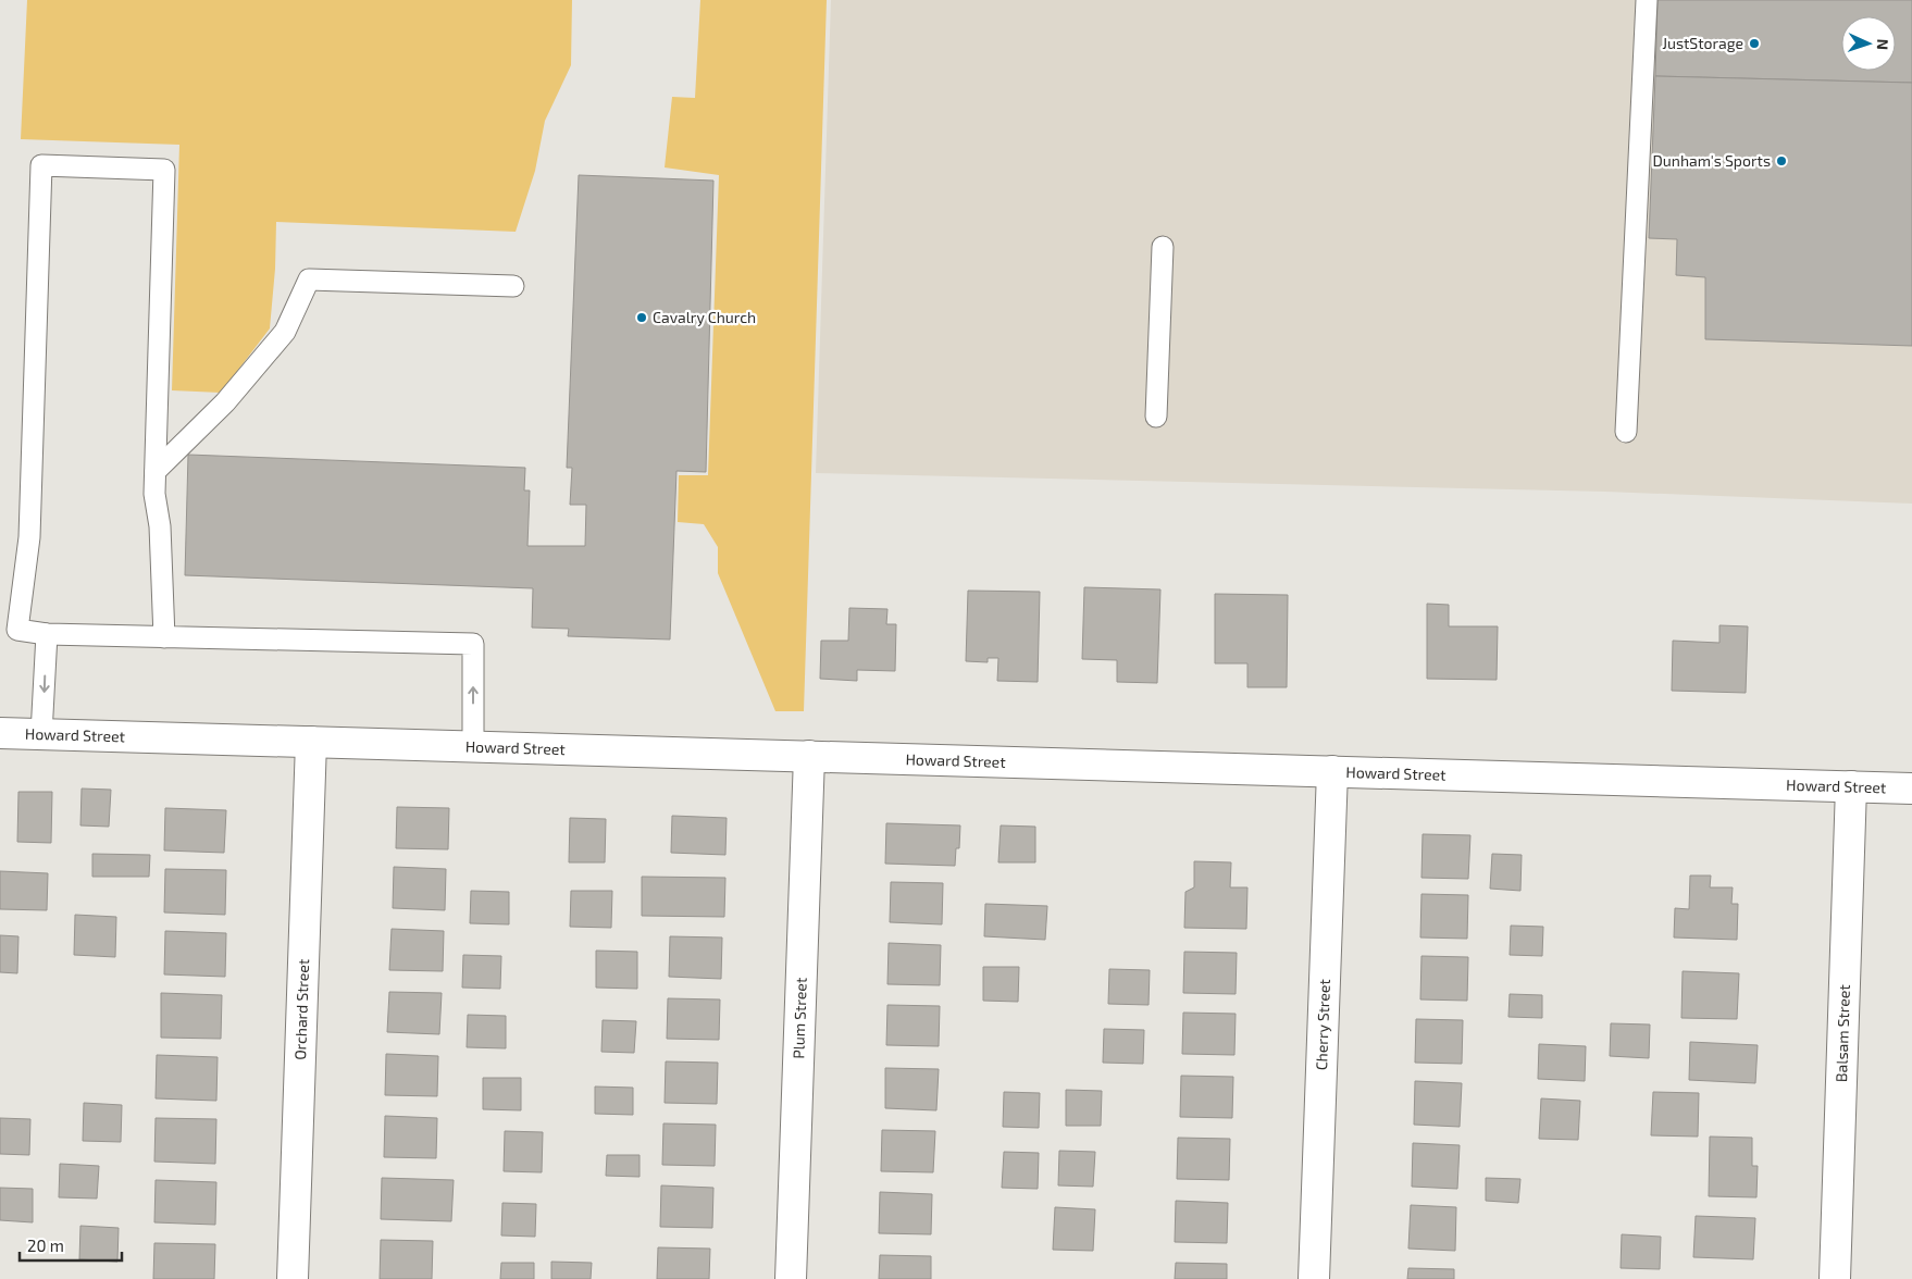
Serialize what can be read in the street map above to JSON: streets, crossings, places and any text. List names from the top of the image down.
{
  "streets": {
    "street": [
      "Howard Street",
      "Orchard Street",
      "Plum Street",
      "Cherry Street",
      "Balsam Street"
    ]
  },
  "crossings": [
    ["Howard Street", "Orchard Street"],
    ["Howard Street", "Plum Street"],
    ["Howard Street", "Cherry Street"],
    ["Howard Street", "Balsam Street"]
  ],
  "places": ["JustStorage", "Dunham's Sports", "Cavalry Church"],
  "scale_bar": "20 m",
  "north": "right"
}
